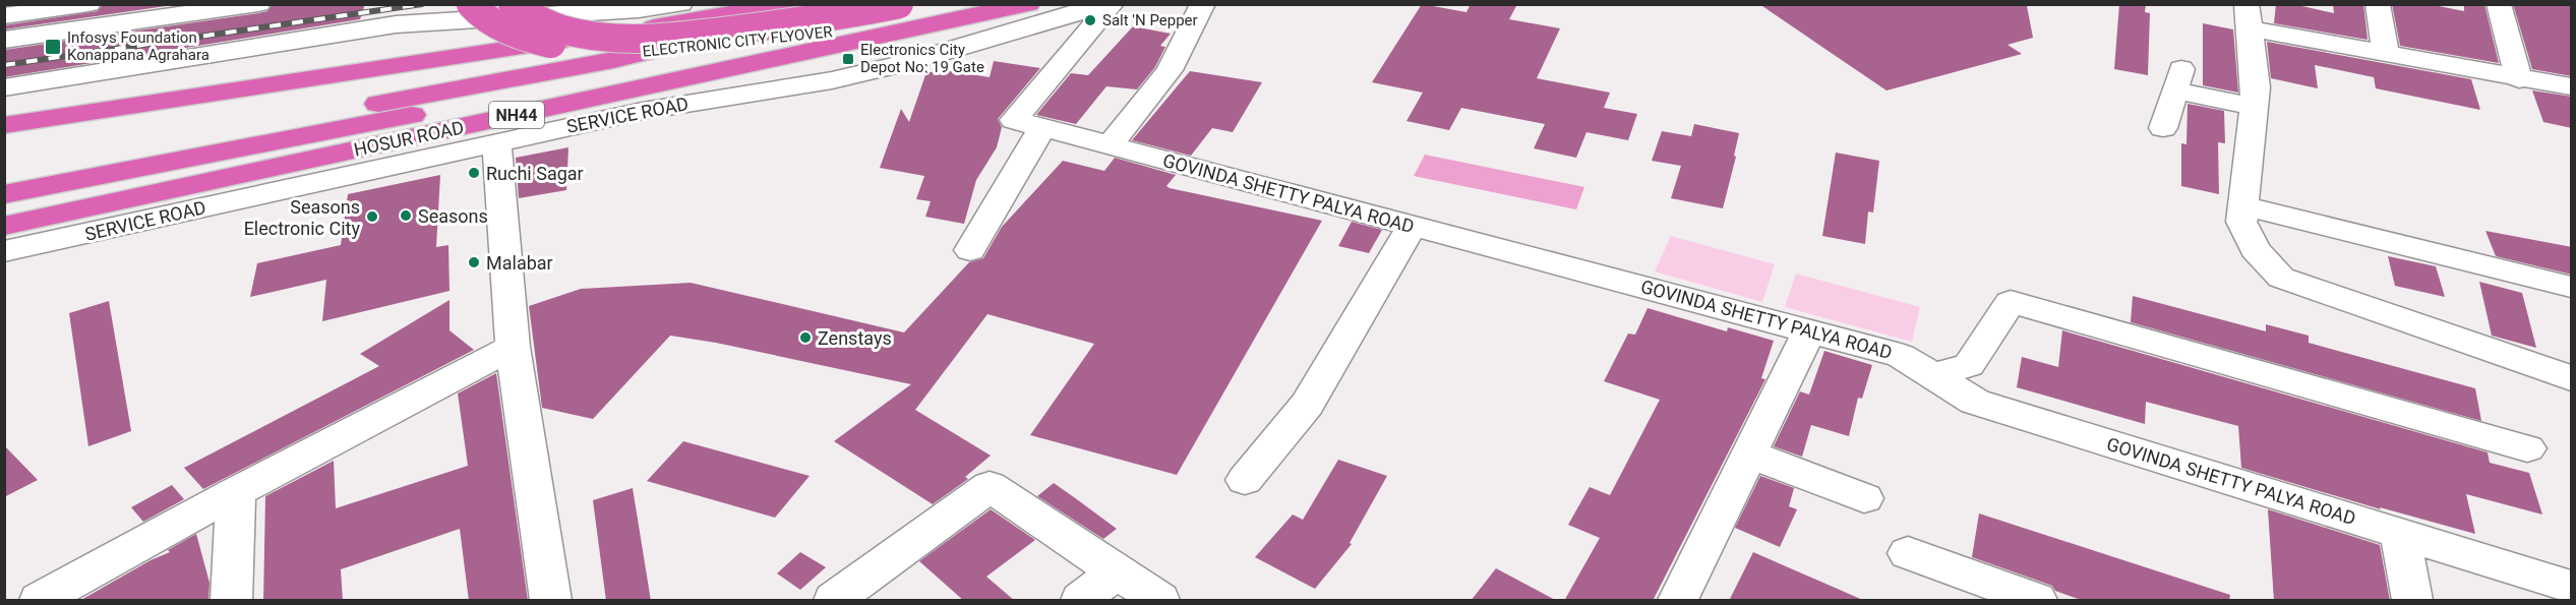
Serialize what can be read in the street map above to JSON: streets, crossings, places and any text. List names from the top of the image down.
{
  "streets": {
    "highway": ["ELECTRONIC CITY FLYOVER", "NH44", "HOSUR ROAD"],
    "street": ["SERVICE ROAD", "GOVINDA SHETTY PALYA ROAD"]
  },
  "places": {
    "other": [
      "Salt 'N Pepper",
      "Ruchi Sagar",
      "Seasons",
      "Seasons Electronic City",
      "Malabar",
      "Zenstays"
    ],
    "transit": ["Infosys Foundation Konappana Agrahara", "Electronics City Depot No: 19 Gate"]
  }
}
